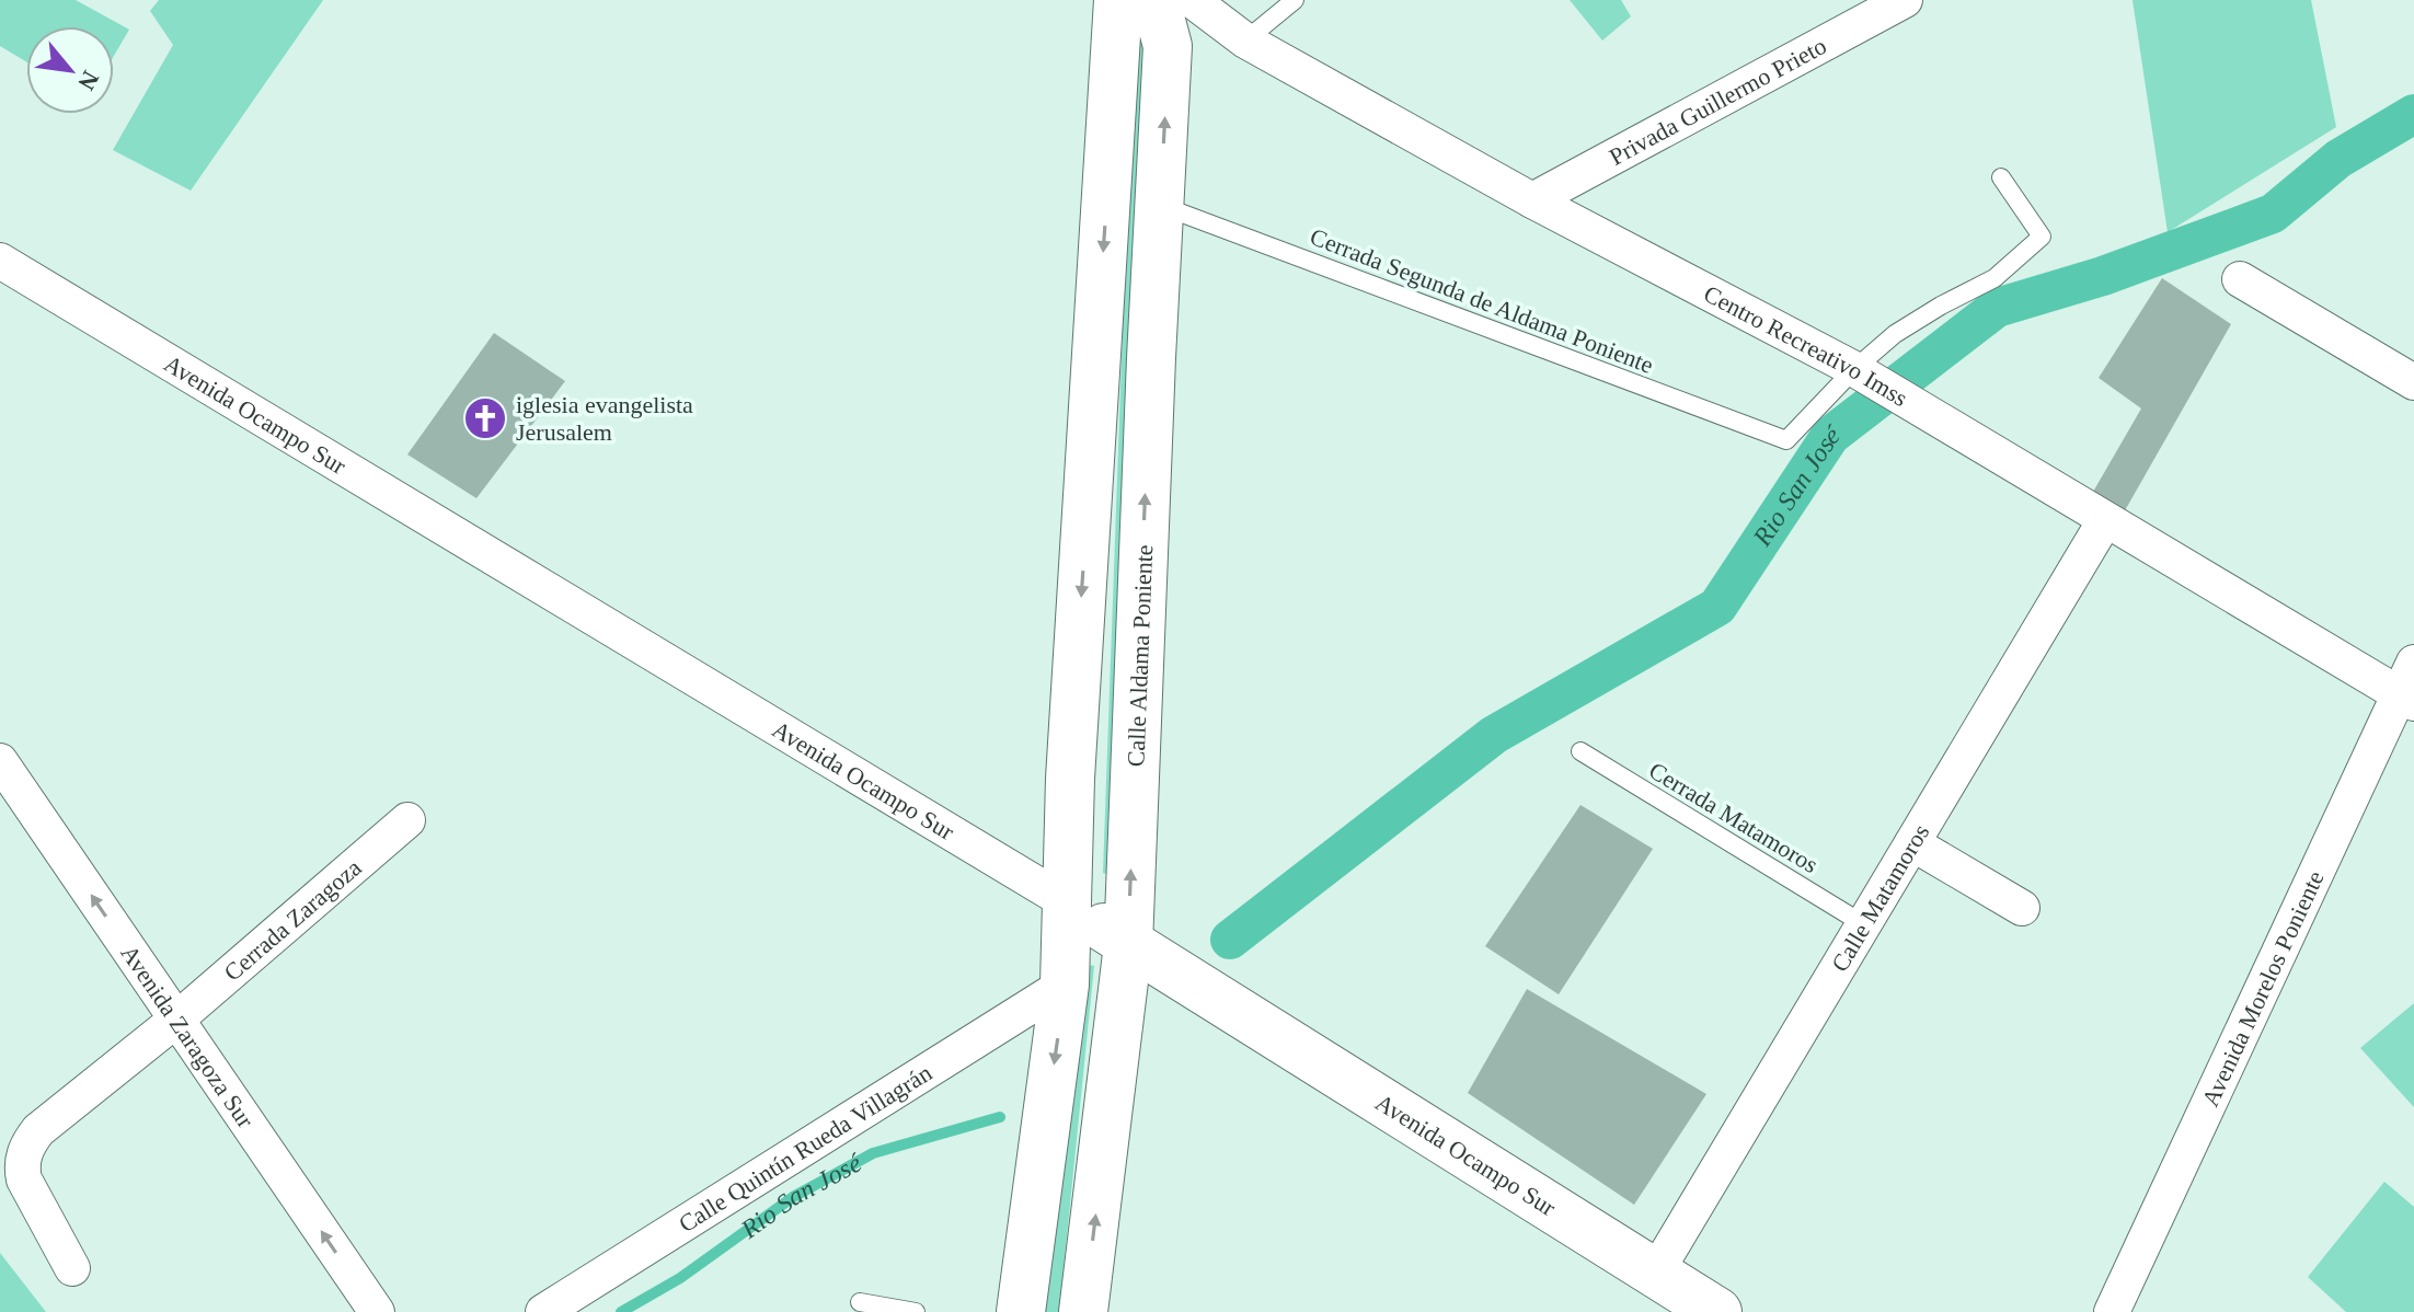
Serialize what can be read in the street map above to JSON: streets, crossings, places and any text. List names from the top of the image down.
{
  "streets": {
    "main road": ["Avenida Ocampo Sur", "Calle Aldama Poniente"],
    "street": [
      "Privada Guillermo Prieto",
      "Centro Recreativo Imss",
      "Calle Matamoros",
      "Cerrada Zaragoza",
      "Avenida Morelos Poniente",
      "Avenida Zaragoza Sur",
      "Calle Quintín Rueda Villagrán"
    ],
    "lane": ["Cerrada Segunda de Aldama Poniente", "Cerrada Matamoros"]
  },
  "crossings": [
    ["Privada Guillermo Prieto", "Centro Recreativo Imss"],
    ["Cerrada Segunda de Aldama Poniente", "Centro Recreativo Imss"],
    ["Cerrada Segunda de Aldama Poniente", "Calle Aldama Poniente"],
    ["Centro Recreativo Imss", "Calle Matamoros"],
    ["Centro Recreativo Imss", "Avenida Morelos Poniente"],
    ["Avenida Ocampo Sur", "Calle Aldama Poniente"],
    ["Avenida Ocampo Sur", "Calle Matamoros"],
    ["Cerrada Matamoros", "Calle Matamoros"],
    ["Cerrada Zaragoza", "Avenida Zaragoza Sur"]
  ],
  "one_way": ["Avenida Zaragoza Sur"],
  "water": ["Rio San José"],
  "places": {
    "church": ["iglesia evangelista Jerusalem"]
  },
  "north": "bottom right"
}
